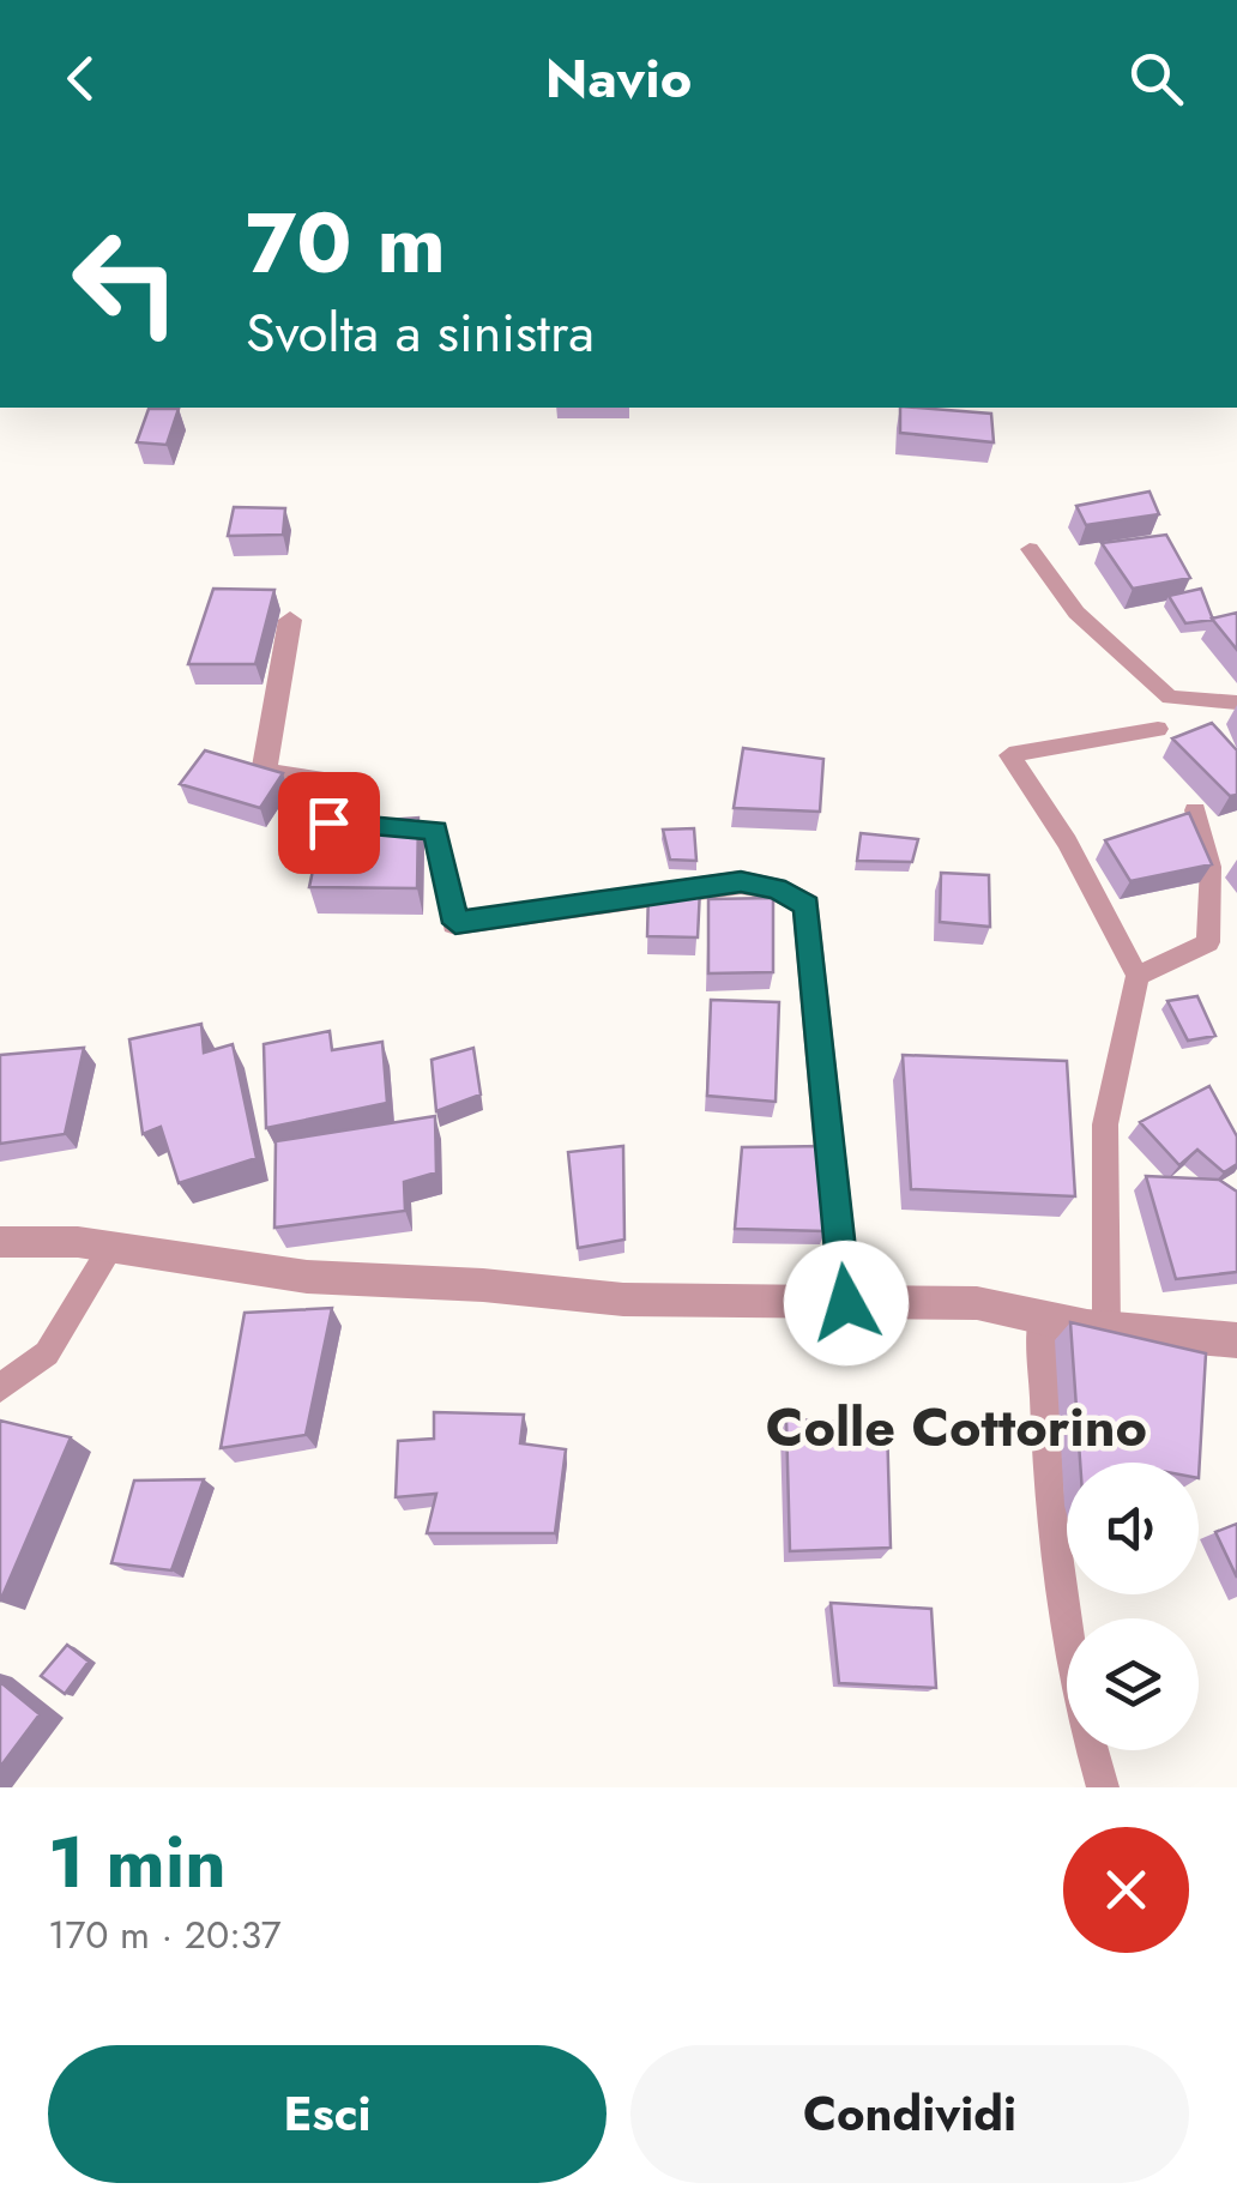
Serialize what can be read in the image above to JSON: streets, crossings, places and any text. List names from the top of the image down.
{
  "districts": ["Colle Cottorino"],
  "page": {
    "header": "Navio",
    "turn": ["70 m", "Svolta a sinistra"],
    "heading": ["1 min", "170 m · 20:37"],
    "buttons": ["Esci", "Condividi"]
  }
}
